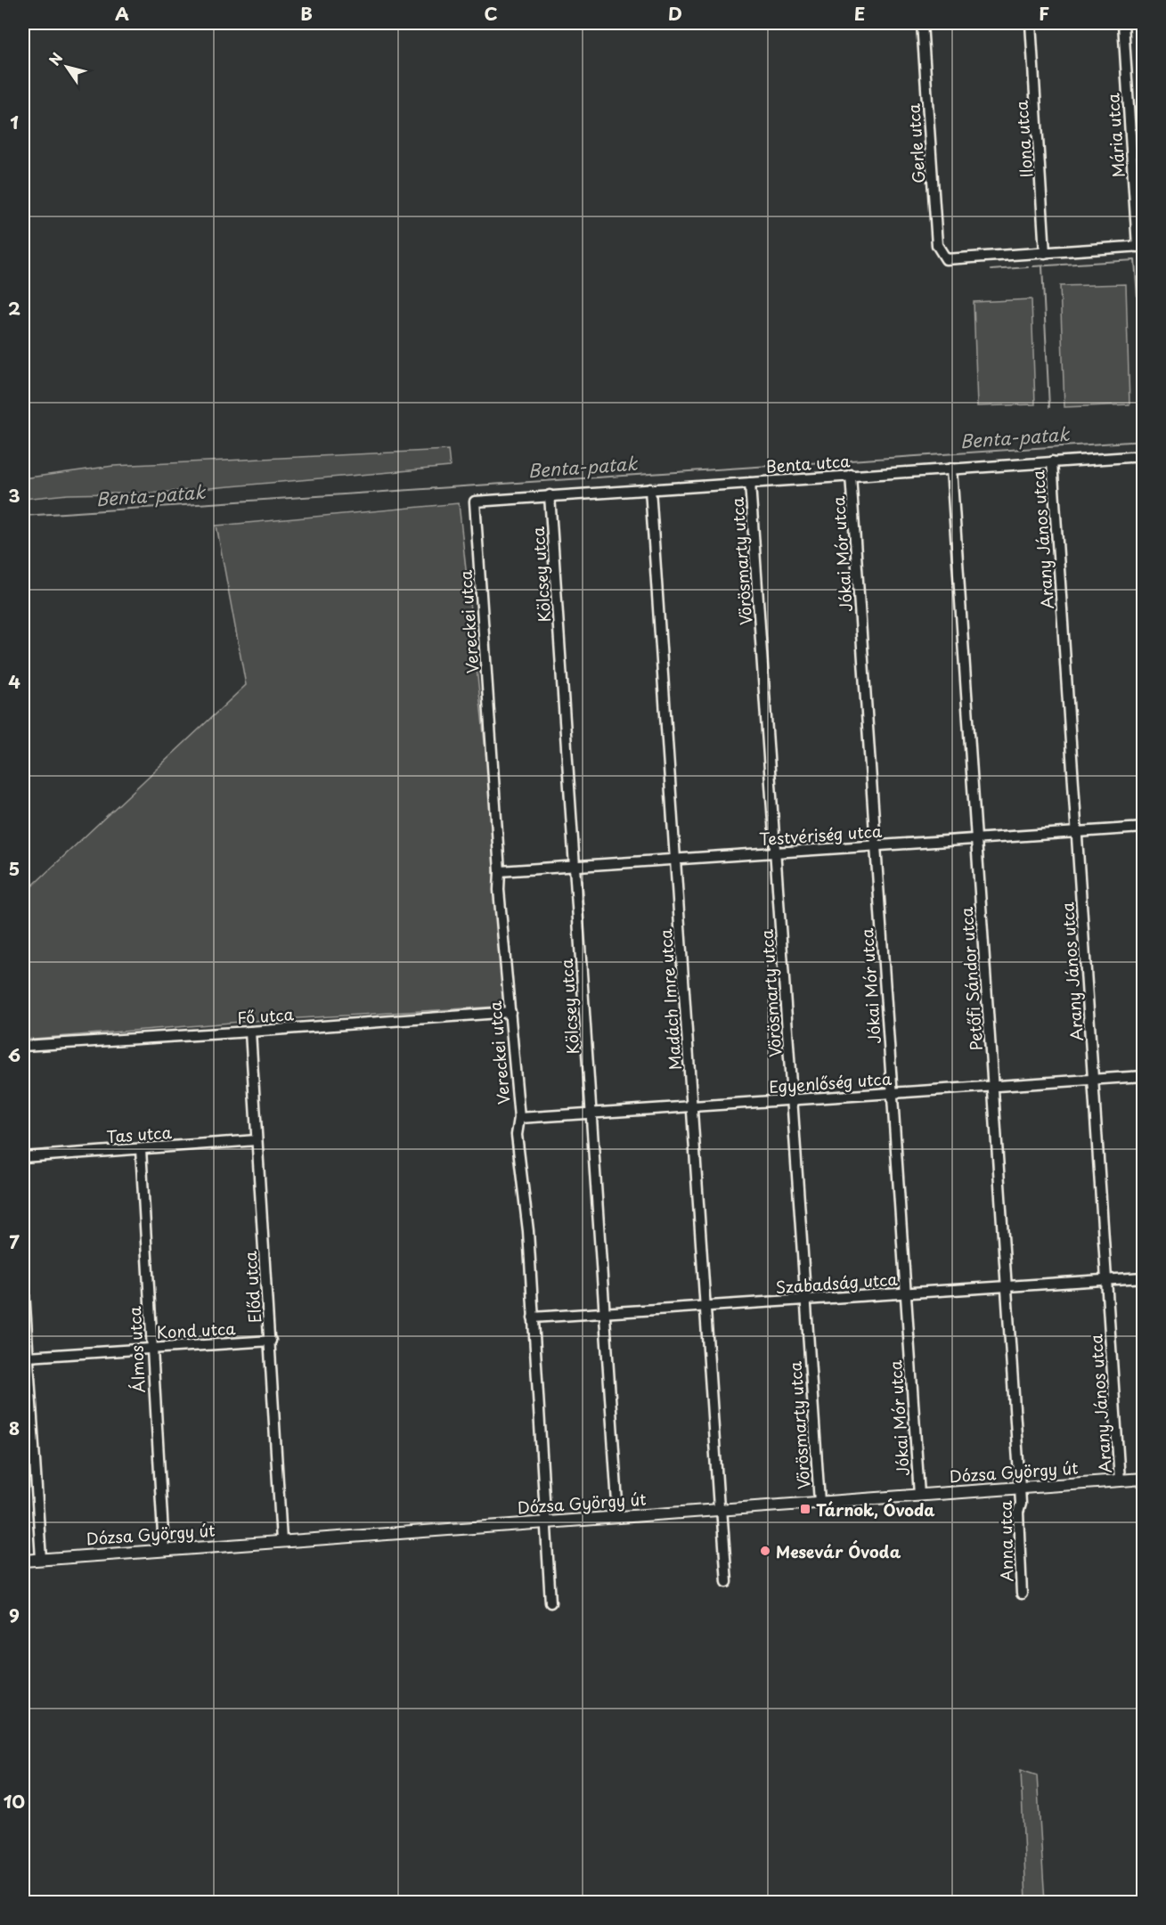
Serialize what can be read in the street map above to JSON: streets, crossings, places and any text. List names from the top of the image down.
{
  "streets": {
    "street": [
      "Mária utca",
      "Ilona utca",
      "Gerle utca",
      "Benta utca",
      "Arany János utca",
      "Jókai Mór utca",
      "Vörösmarty utca",
      "Kölcsey utca",
      "Vereckei utca",
      "Testvériség utca",
      "Petőfi Sándor utca",
      "Madách Imre utca",
      "Fő utca",
      "Egyenlőség utca",
      "Tas utca",
      "Szabadság utca",
      "Előd utca",
      "Kond utca",
      "Álmos utca",
      "Dózsa György út",
      "Anna utca"
    ]
  },
  "crossings": [
    ["Ilona utca", "Gerle utca"],
    ["Benta utca", "Arany János utca"],
    ["Benta utca", "Jókai Mór utca"],
    ["Benta utca", "Vörösmarty utca"],
    ["Benta utca", "Kölcsey utca"],
    ["Benta utca", "Vereckei utca"],
    ["Benta utca", "Petőfi Sándor utca"],
    ["Benta utca", "Madách Imre utca"],
    ["Arany János utca", "Testvériség utca"],
    ["Arany János utca", "Egyenlőség utca"],
    ["Arany János utca", "Szabadság utca"],
    ["Arany János utca", "Dózsa György út"],
    ["Jókai Mór utca", "Testvériség utca"],
    ["Jókai Mór utca", "Egyenlőség utca"],
    ["Jókai Mór utca", "Szabadság utca"],
    ["Jókai Mór utca", "Dózsa György út"],
    ["Vörösmarty utca", "Testvériség utca"],
    ["Vörösmarty utca", "Egyenlőség utca"],
    ["Vörösmarty utca", "Szabadság utca"],
    ["Vörösmarty utca", "Dózsa György út"],
    ["Kölcsey utca", "Testvériség utca"],
    ["Kölcsey utca", "Egyenlőség utca"],
    ["Kölcsey utca", "Szabadság utca"],
    ["Kölcsey utca", "Dózsa György út"],
    ["Vereckei utca", "Testvériség utca"],
    ["Vereckei utca", "Fő utca"],
    ["Vereckei utca", "Egyenlőség utca"],
    ["Vereckei utca", "Szabadság utca"],
    ["Vereckei utca", "Dózsa György út"],
    ["Testvériség utca", "Petőfi Sándor utca"],
    ["Testvériség utca", "Madách Imre utca"],
    ["Petőfi Sándor utca", "Egyenlőség utca"],
    ["Petőfi Sándor utca", "Szabadság utca"],
    ["Petőfi Sándor utca", "Dózsa György út"],
    ["Petőfi Sándor utca", "Anna utca"],
    ["Madách Imre utca", "Egyenlőség utca"],
    ["Madách Imre utca", "Szabadság utca"],
    ["Madách Imre utca", "Dózsa György út"],
    ["Fő utca", "Előd utca"],
    ["Tas utca", "Előd utca"],
    ["Tas utca", "Álmos utca"],
    ["Előd utca", "Kond utca"],
    ["Előd utca", "Dózsa György út"],
    ["Kond utca", "Álmos utca"],
    ["Álmos utca", "Dózsa György út"],
    ["Dózsa György út", "Anna utca"]
  ],
  "water": ["Benta-patak"],
  "places": {
    "transit": ["Tárnok, Óvoda"],
    "other": ["Mesevár Óvoda"]
  },
  "north": "top left",
  "grid": {
    "columns": [
      "A",
      "B",
      "C",
      "D",
      "E",
      "F"
    ],
    "rows": [
      "1",
      "2",
      "3",
      "4",
      "5",
      "6",
      "7",
      "8",
      "9",
      "10"
    ]
  }
}
